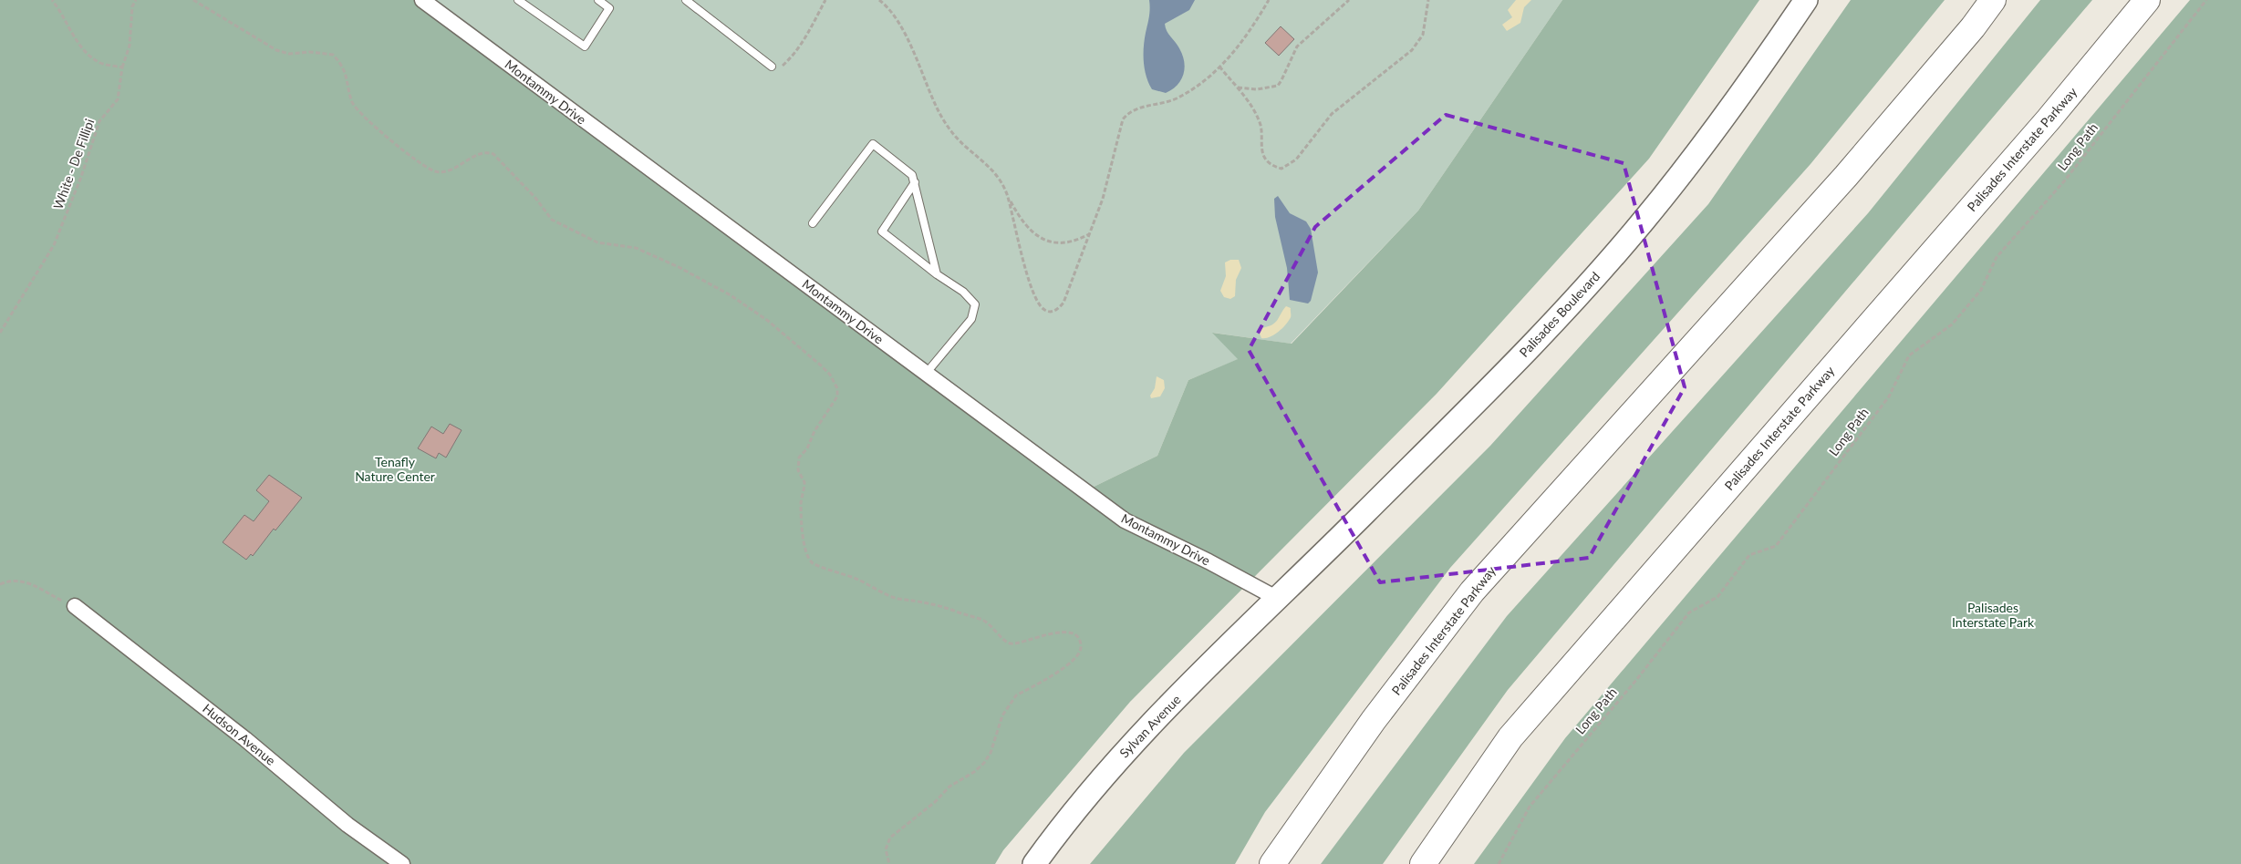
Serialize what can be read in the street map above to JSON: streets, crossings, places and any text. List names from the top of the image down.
{
  "streets": {
    "highway": ["Palisades Interstate Parkway"],
    "main road": ["Palisades Boulevard", "Sylvan Avenue"],
    "street": ["Montammy Drive", "Hudson Avenue"],
    "path": ["Long Path", "White - De Fillipi"]
  },
  "crossings": [
    ["Montammy Drive", "Palisades Boulevard"],
    ["Montammy Drive", "Sylvan Avenue"],
    ["Palisades Boulevard", "Sylvan Avenue"]
  ],
  "parks": ["Tenafly Nature Center", "Palisades Interstate Park"]
}
